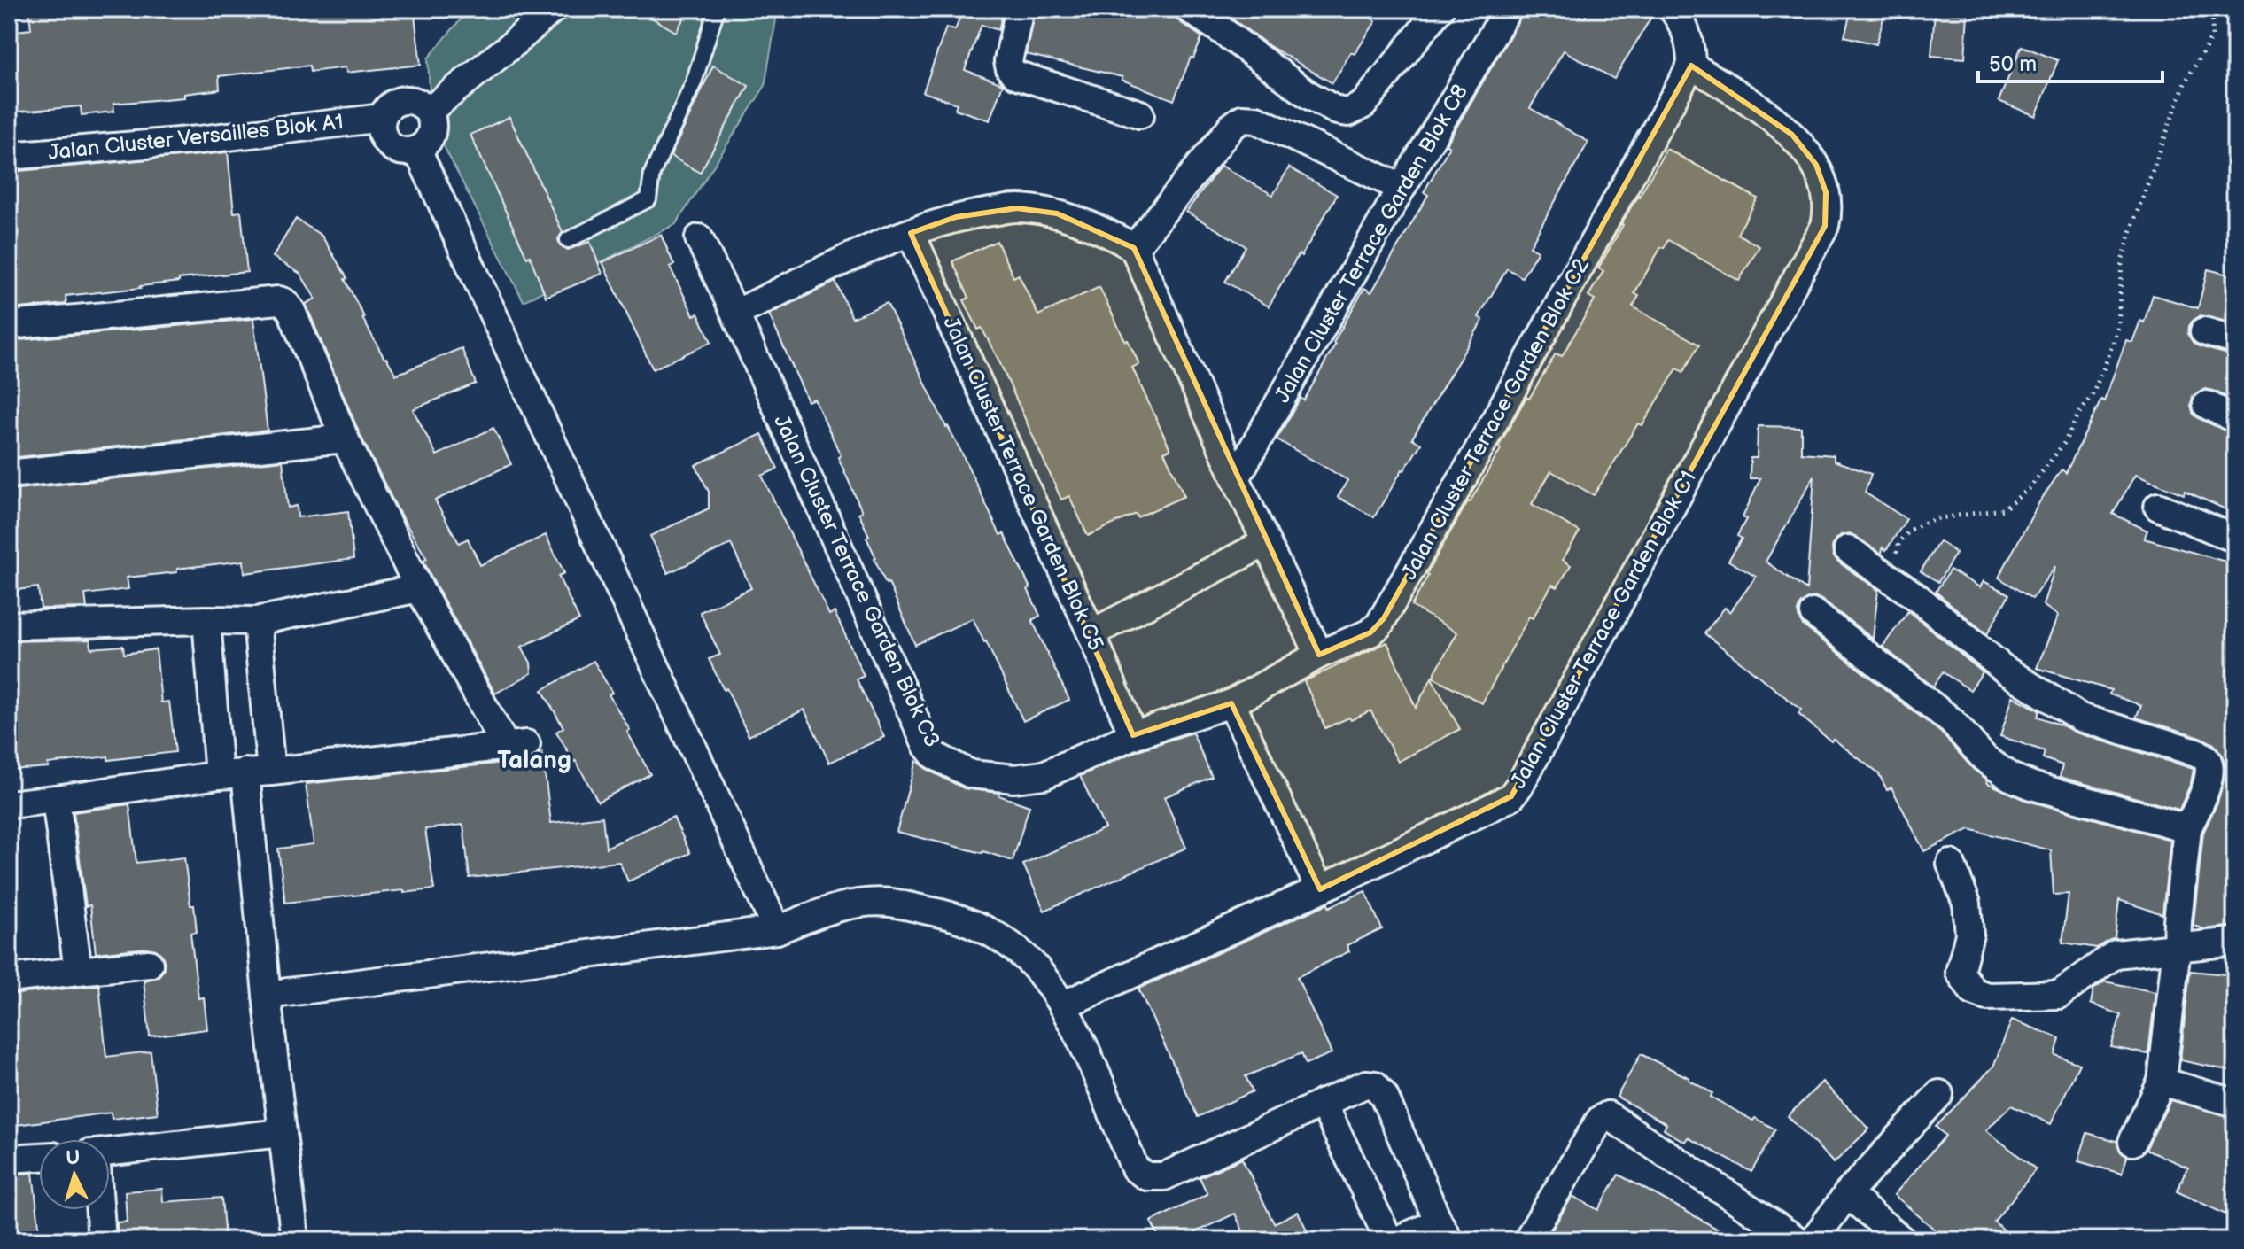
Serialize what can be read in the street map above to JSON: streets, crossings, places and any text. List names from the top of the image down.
{
  "streets": {
    "street": [
      "Jalan Cluster Versailles Blok A1",
      "Jalan Cluster Terrace Garden Blok C8",
      "Jalan Cluster Terrace Garden Blok C2",
      "Jalan Cluster Terrace Garden Blok C5",
      "Jalan Cluster Terrace Garden Blok C3",
      "Jalan Cluster Terrace Garden Blok C1"
    ]
  },
  "crossings": [
    ["Jalan Cluster Terrace Garden Blok C2", "Jalan Cluster Terrace Garden Blok C3"],
    ["Jalan Cluster Terrace Garden Blok C2", "Jalan Cluster Terrace Garden Blok C1"],
    ["Jalan Cluster Terrace Garden Blok C5", "Jalan Cluster Terrace Garden Blok C3"]
  ],
  "districts": ["Talang"],
  "scale_bar": "50 m",
  "north": "top"
}
